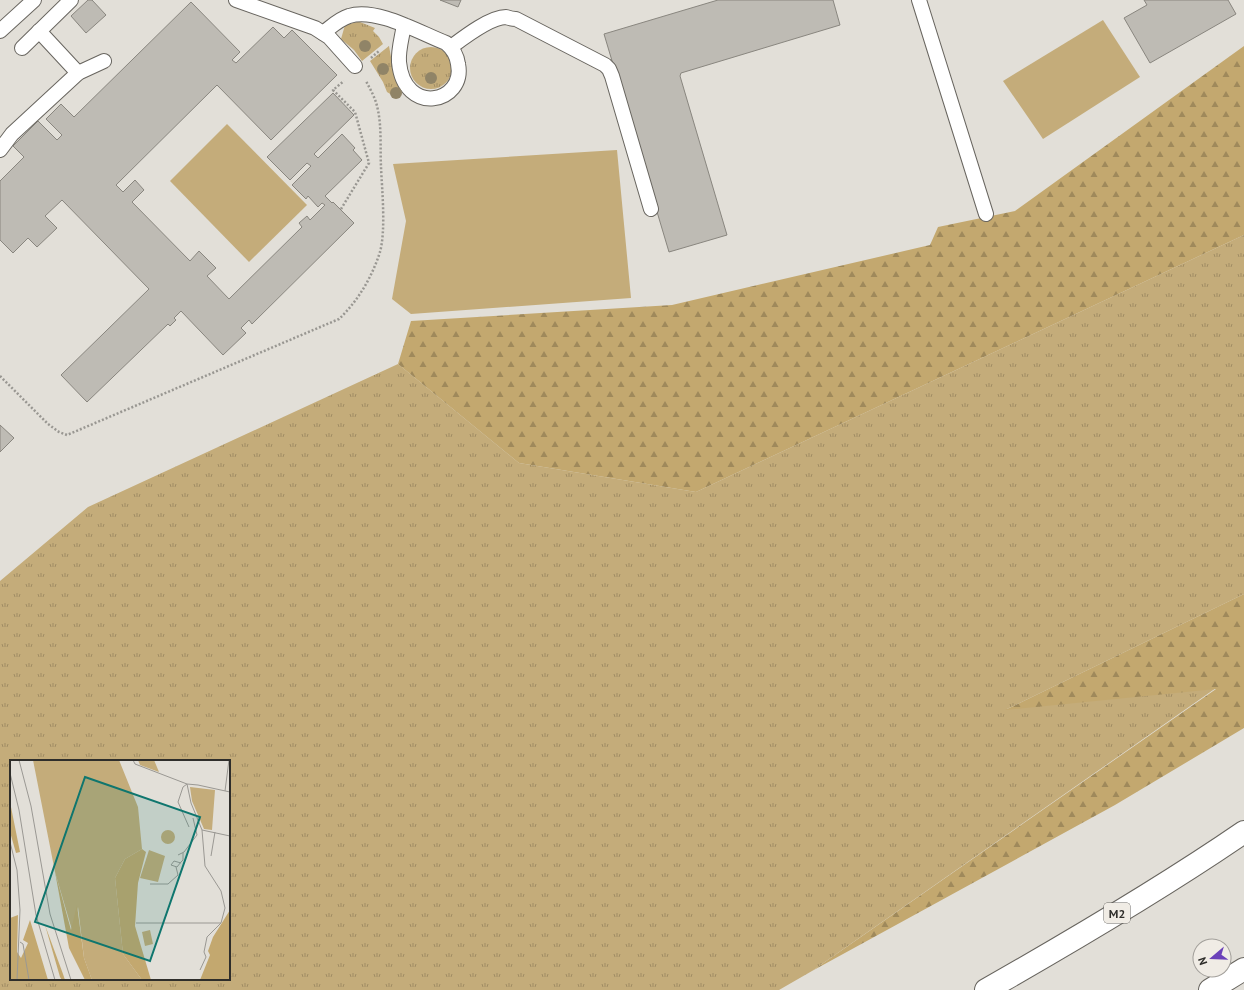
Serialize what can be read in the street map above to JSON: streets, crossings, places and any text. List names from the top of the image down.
{
  "streets": {
    "highway": ["M2"]
  },
  "north": "left"
}
